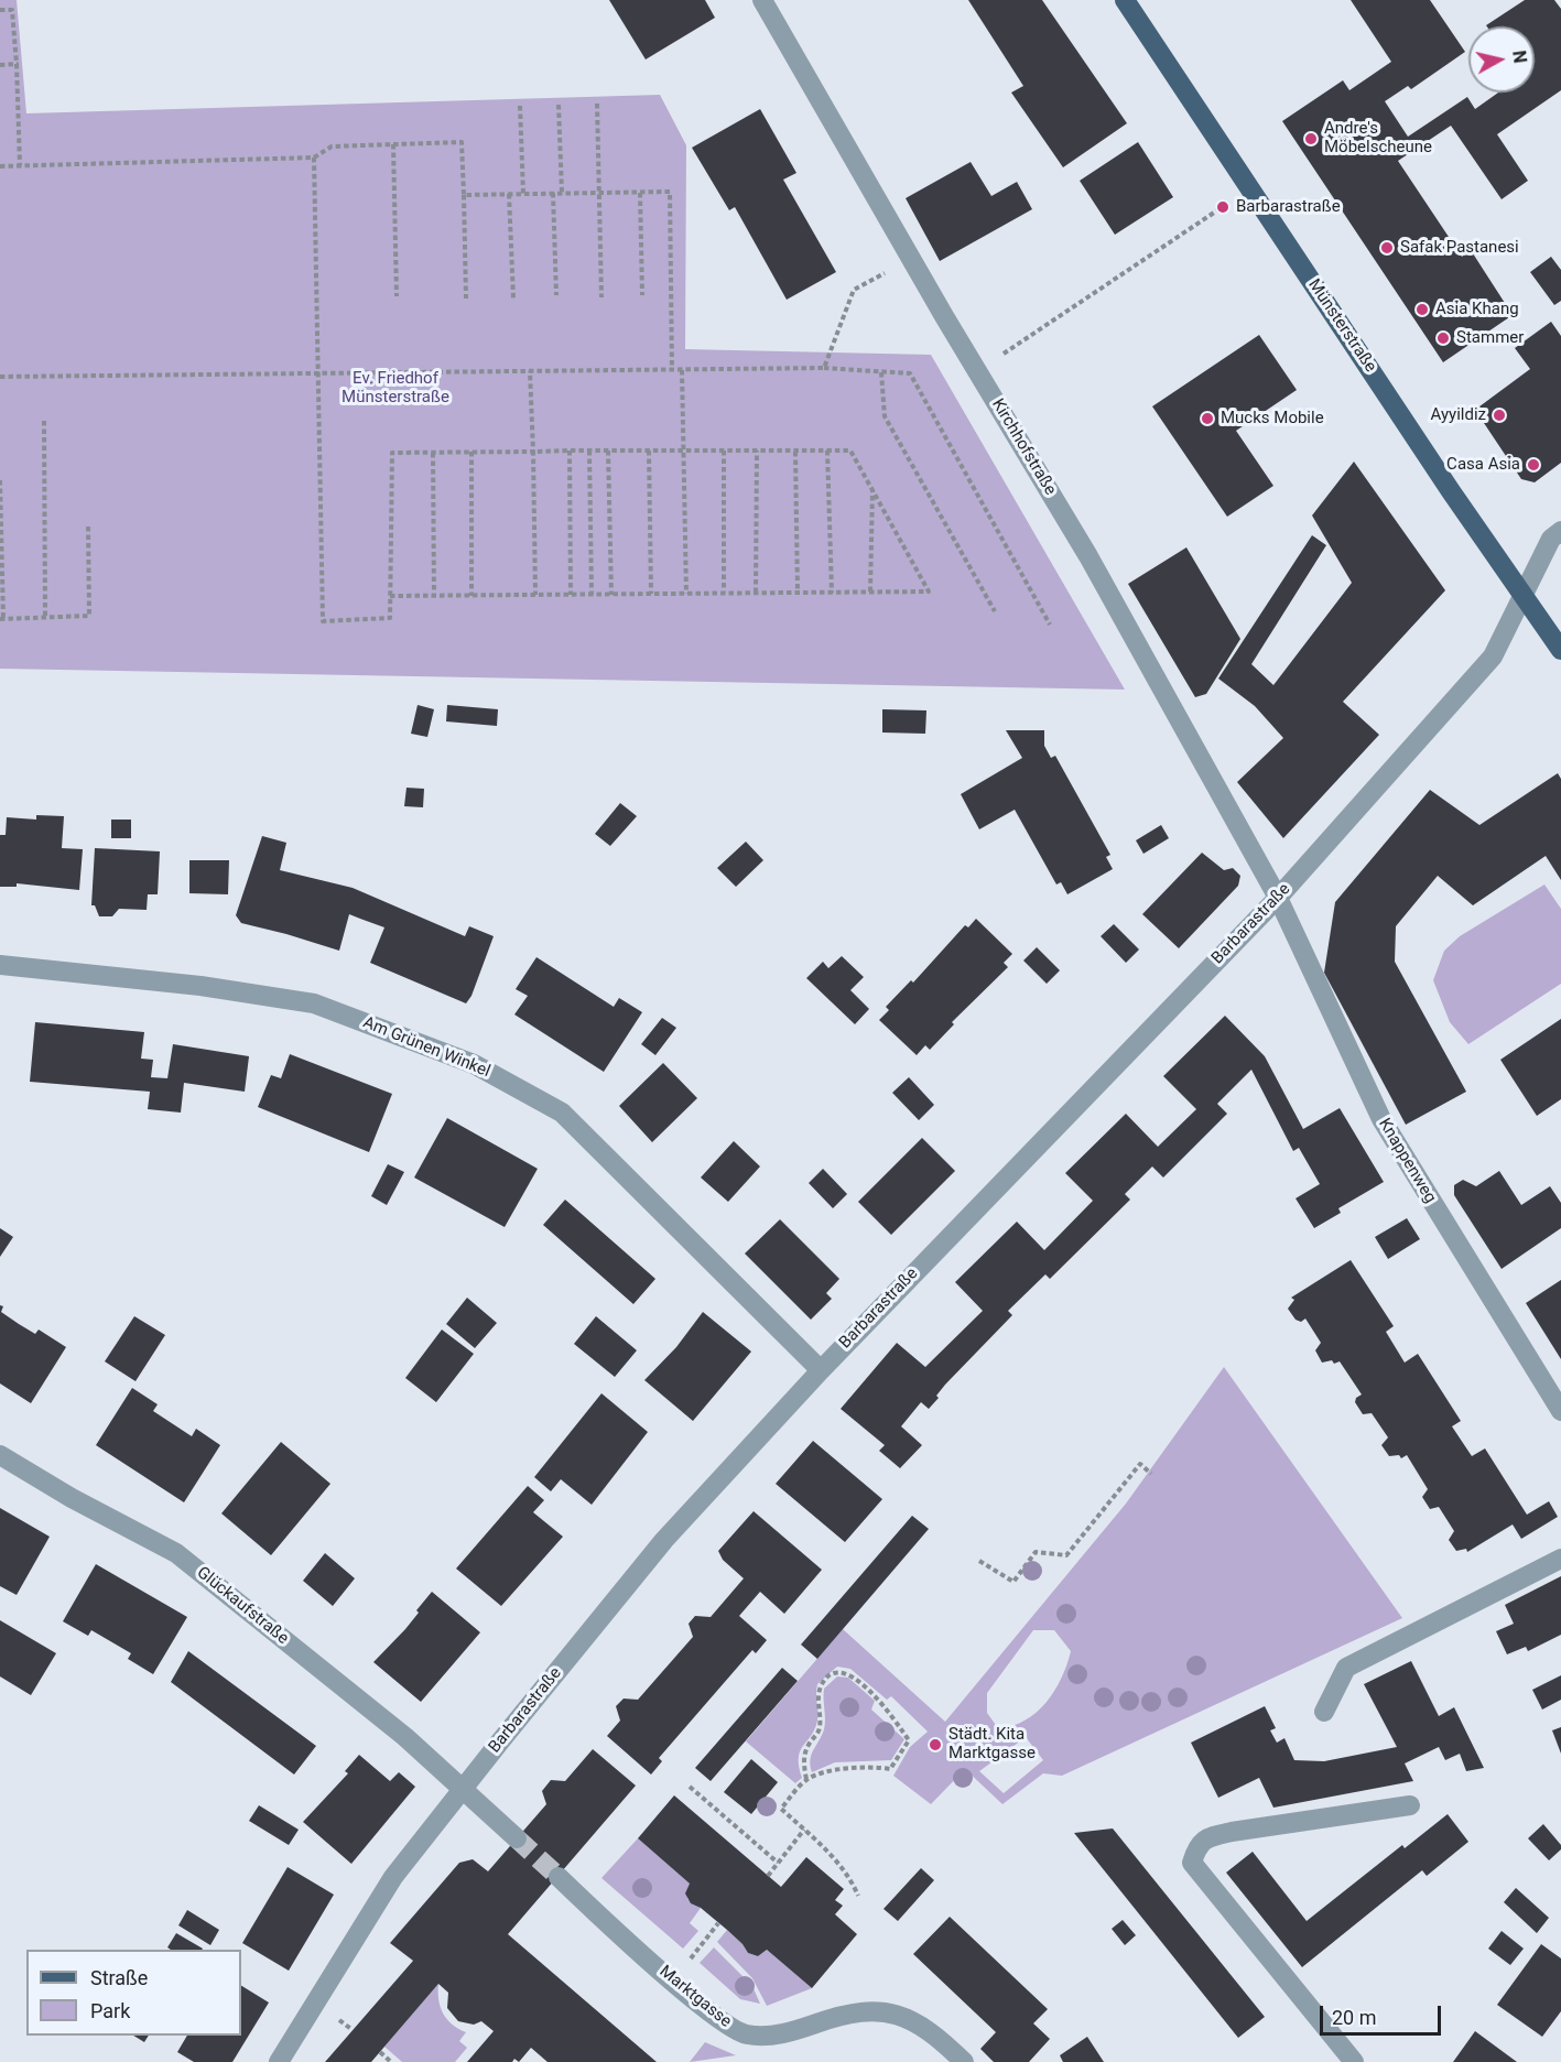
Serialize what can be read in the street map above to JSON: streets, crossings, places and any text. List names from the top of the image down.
{
  "streets": {
    "main road": ["Münsterstraße"],
    "street": [
      "Kirchhofstraße",
      "Barbarastraße",
      "Am Grünen Winkel",
      "Knappenweg",
      "Glückaufstraße",
      "Marktgasse"
    ]
  },
  "crossings": [
    ["Münsterstraße", "Barbarastraße"],
    ["Kirchhofstraße", "Barbarastraße"],
    ["Kirchhofstraße", "Knappenweg"],
    ["Barbarastraße", "Am Grünen Winkel"],
    ["Barbarastraße", "Knappenweg"],
    ["Barbarastraße", "Glückaufstraße"]
  ],
  "parks": ["Ev. Friedhof Münsterstraße"],
  "places": [
    "Andre's Möbelscheune",
    "Barbarastraße",
    "Safak Pastanesi",
    "Asia Khang",
    "Stammer",
    "Ayyildiz",
    "Mucks Mobile",
    "Casa Asia",
    "Städt. Kita Marktgasse"
  ],
  "legend": ["Straße", "Park"],
  "scale_bar": "20 m",
  "north": "right"
}
